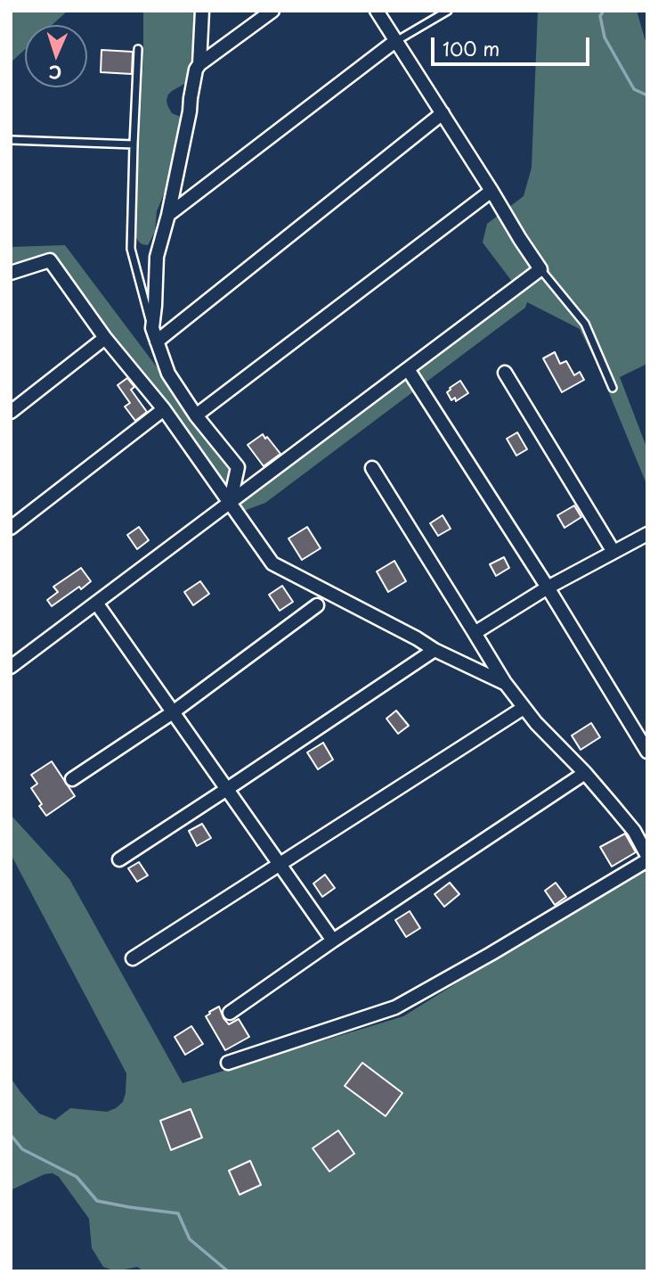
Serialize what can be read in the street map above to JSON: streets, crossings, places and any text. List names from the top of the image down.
{
  "scale_bar": "100 m",
  "north": "bottom"
}
